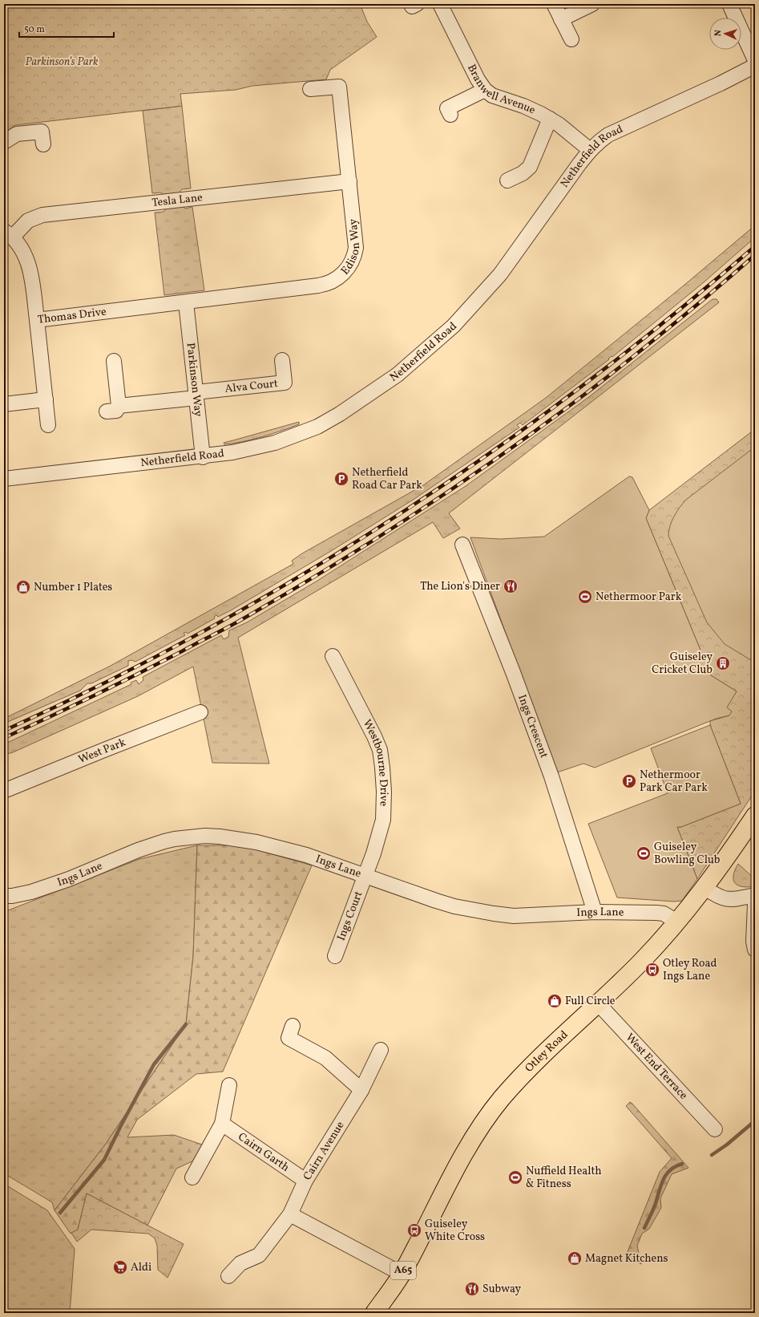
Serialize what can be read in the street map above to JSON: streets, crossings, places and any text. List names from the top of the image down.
{
  "streets": {
    "main road": ["Otley Road", "A65"],
    "street": [
      "Branwell Avenue",
      "Netherfield Road",
      "Tesla Lane",
      "Edison Way",
      "Thomas Drive",
      "Parkinson Way",
      "Alva Court",
      "Ings Crescent",
      "West Park",
      "Westbourne Drive",
      "Ings Lane",
      "Ings Court",
      "West End Terrace",
      "Cairn Avenue",
      "Cairn Garth"
    ]
  },
  "crossings": [
    ["Branwell Avenue", "Netherfield Road"],
    ["Netherfield Road", "Parkinson Way"],
    ["Tesla Lane", "Edison Way"],
    ["Tesla Lane", "Thomas Drive"],
    ["Edison Way", "Thomas Drive"],
    ["Edison Way", "Parkinson Way"],
    ["Thomas Drive", "Parkinson Way"],
    ["Parkinson Way", "Alva Court"],
    ["Ings Crescent", "Ings Lane"],
    ["Westbourne Drive", "Ings Lane"],
    ["Westbourne Drive", "Ings Court"],
    ["Ings Lane", "Ings Court"],
    ["Ings Lane", "Otley Road"],
    ["Otley Road", "West End Terrace"],
    ["Cairn Avenue", "Cairn Garth"]
  ],
  "parks": ["Parkinson’s Park"],
  "places": {
    "parking": ["Netherfield Road Car Park", "Nethermoor Park Car Park"],
    "restaurant": ["The Lion's Diner", "Subway"],
    "shop": ["Number 1 Plates", "Full Circle", "Magnet Kitchens"],
    "sports": ["Nethermoor Park", "Guiseley Bowling Club", "Nuffield Health & Fitness"],
    "building": ["Guiseley Cricket Club"],
    "bus stop": ["Otley Road Ings Lane", "Guiseley White Cross"],
    "supermarket": ["Aldi"]
  },
  "scale_bar": "50 m",
  "north": "left"
}
